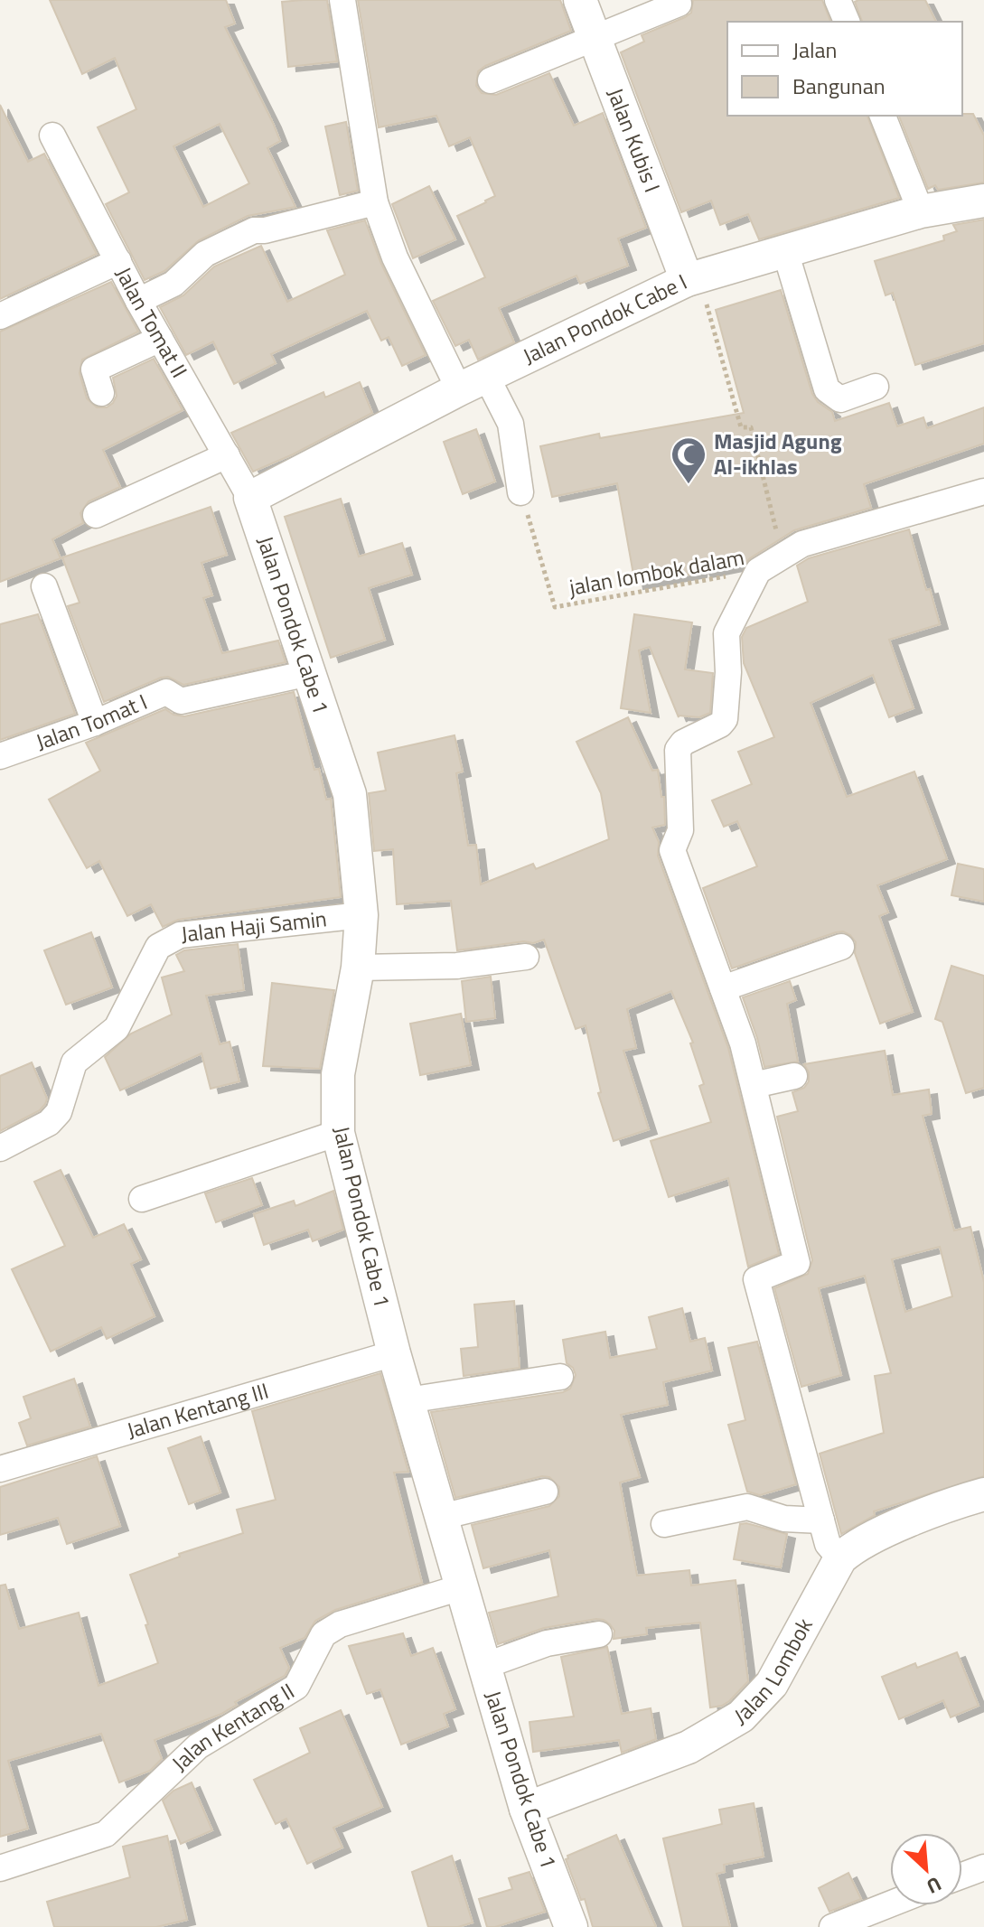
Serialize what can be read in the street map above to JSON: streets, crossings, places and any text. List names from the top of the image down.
{
  "streets": {
    "street": [
      "Jalan Kubis I",
      "Jalan Pondok Cabe I",
      "Jalan Tomat II",
      "Jalan Pondok Cabe 1",
      "Jalan Tomat I",
      "Jalan Haji Samin",
      "Jalan Kentang III",
      "Jalan Lombok",
      "Jalan Kentang II"
    ],
    "path": ["jalan lombok dalam"]
  },
  "crossings": [
    ["Jalan Kubis I", "Jalan Pondok Cabe I"],
    ["Jalan Pondok Cabe I", "Jalan Tomat II"],
    ["Jalan Pondok Cabe I", "Jalan Pondok Cabe 1"],
    ["Jalan Tomat II", "Jalan Pondok Cabe 1"],
    ["Jalan Pondok Cabe 1", "Jalan Tomat I"],
    ["Jalan Pondok Cabe 1", "Jalan Haji Samin"],
    ["Jalan Pondok Cabe 1", "Jalan Kentang III"],
    ["Jalan Pondok Cabe 1", "Jalan Lombok"],
    ["Jalan Pondok Cabe 1", "Jalan Kentang II"]
  ],
  "places": {
    "mosque": ["Masjid Agung Al-ikhlas"]
  },
  "legend": ["Jalan", "Bangunan"],
  "north": "bottom right"
}
